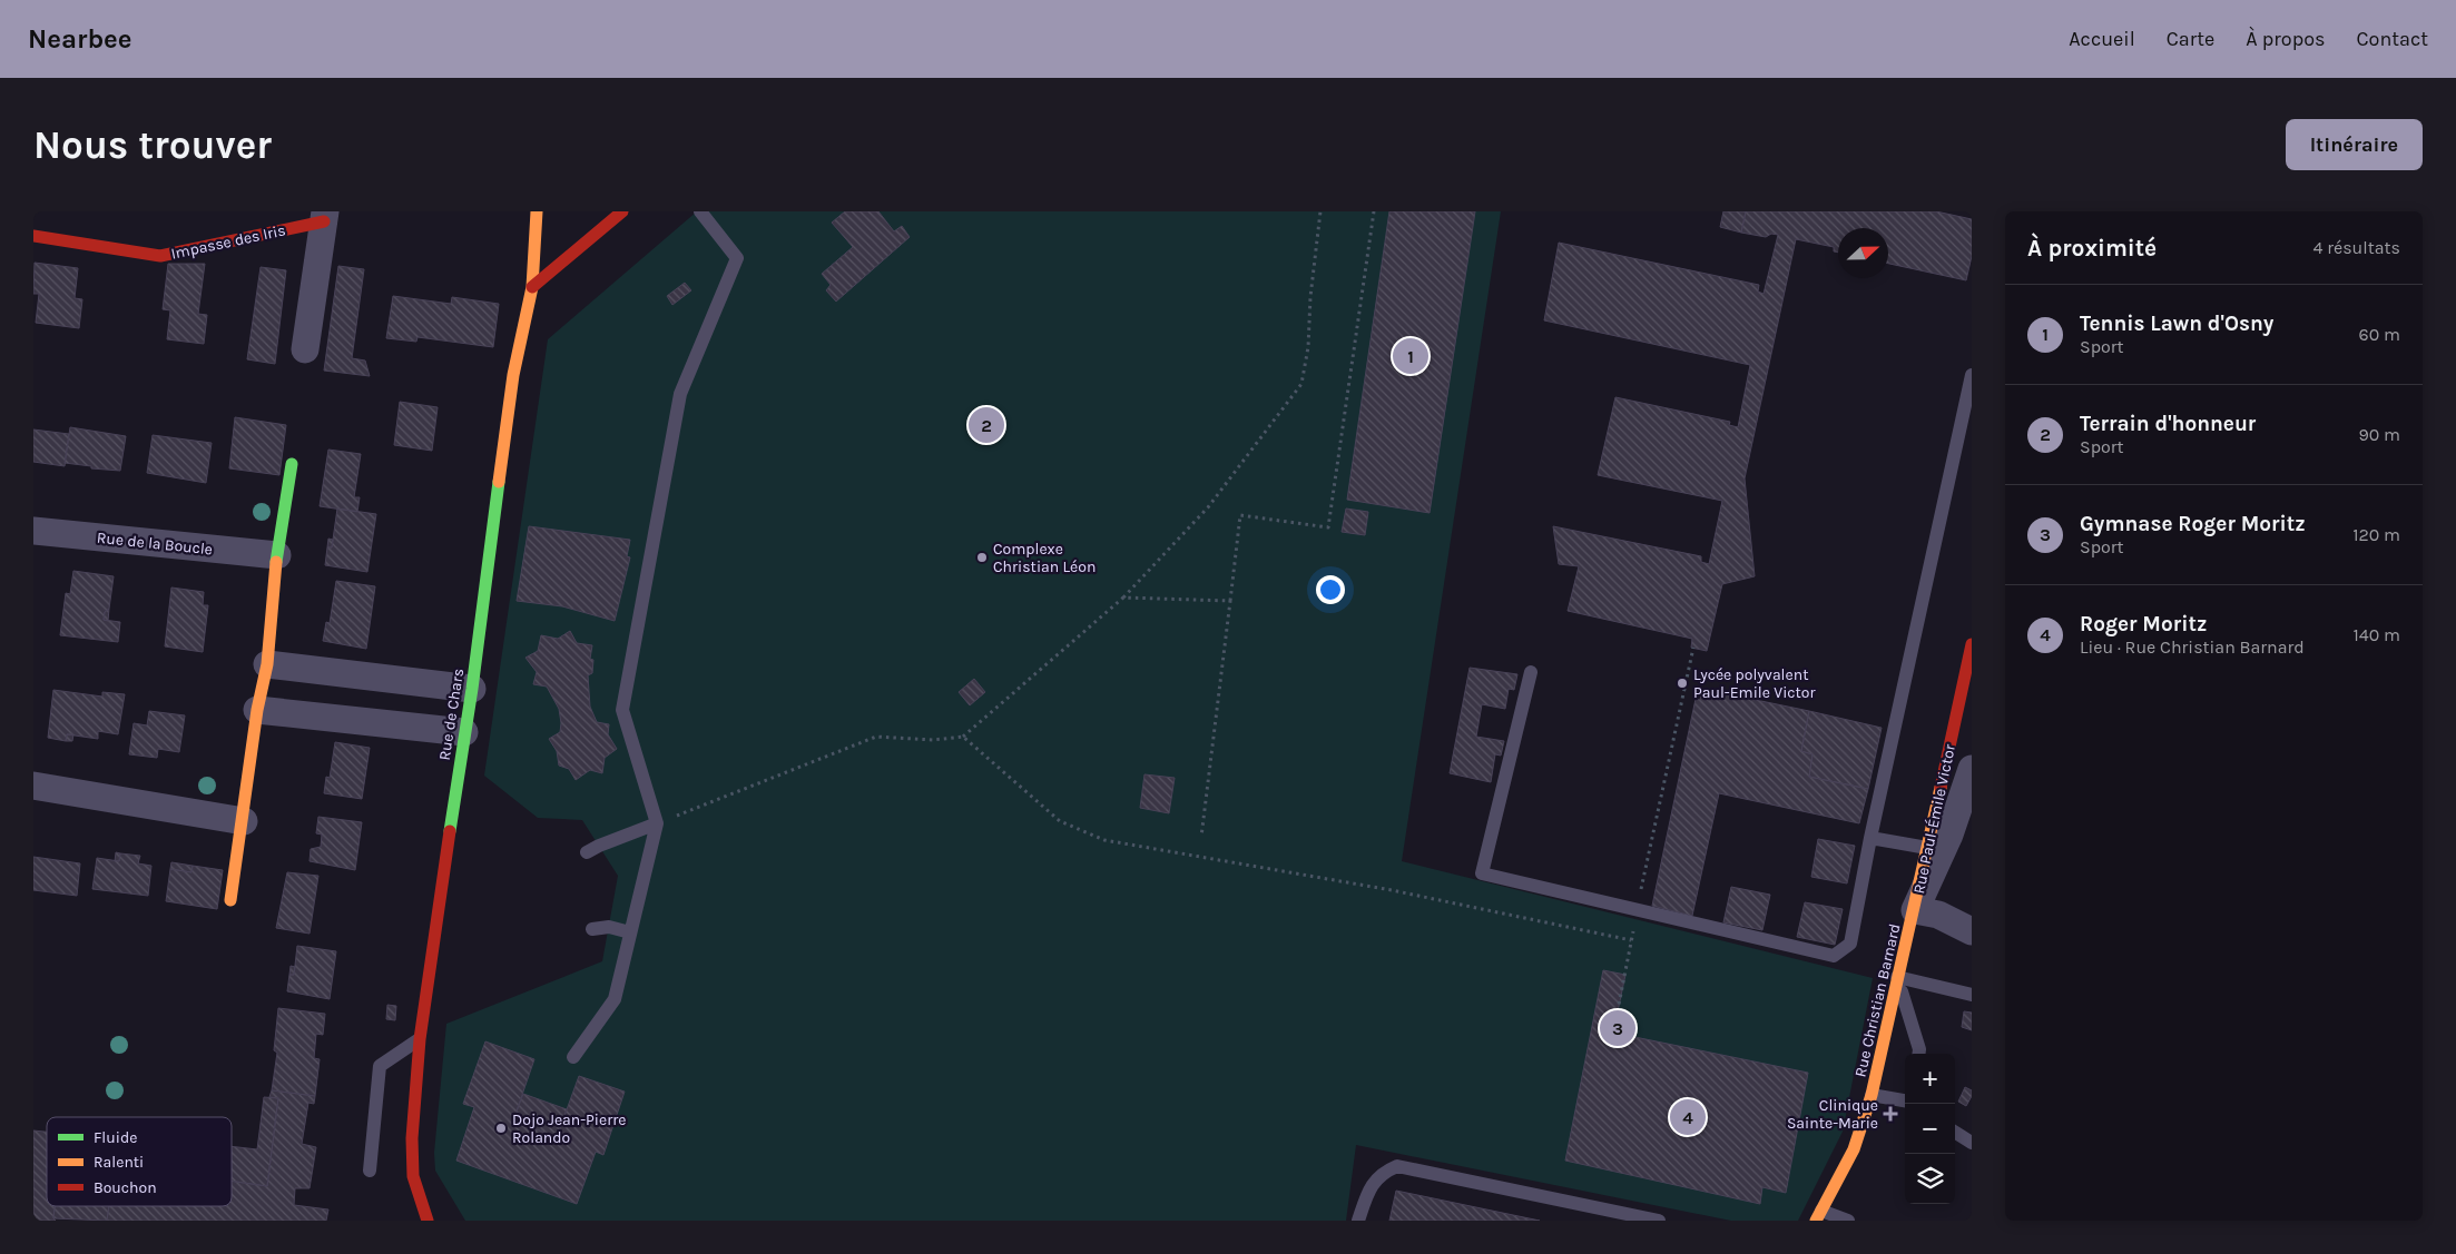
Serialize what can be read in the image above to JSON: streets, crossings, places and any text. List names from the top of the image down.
{
  "streets": {
    "street": [
      "Impasse des Iris",
      "Rue de la Boucle",
      "Rue de Chars",
      "Rue Paul-Émile Victor",
      "Rue Christian Barnard"
    ]
  },
  "crossings": [
    ["Rue Paul-Émile Victor", "Rue Christian Barnard"]
  ],
  "places": {
    "other": ["Complexe Christian Léon", "Lycée polyvalent Paul-Emile Victor", "Dojo Jean-Pierre Rolando"],
    "health": ["Clinique Sainte-Marie"]
  },
  "legend": ["Fluide", "Ralenti", "Bouchon"],
  "north": "right",
  "page": {
    "header": "Nearbee",
    "nav": [
      "Accueil",
      "Carte",
      "À propos",
      "Contact"
    ],
    "buttons": "Itinéraire",
    "title": "Nous trouver",
    "heading": ["À proximité", "4 résultats"],
    "list": [
      {
        "mark": "1",
        "name": "Tennis Lawn d'Osny",
        "note": "Sport",
        "value": "60 m"
      },
      {
        "mark": "2",
        "name": "Terrain d'honneur",
        "note": "Sport",
        "value": "90 m"
      },
      {
        "mark": "3",
        "name": "Gymnase Roger Moritz",
        "note": "Sport",
        "value": "120 m"
      },
      {
        "mark": "4",
        "name": "Roger Moritz",
        "note": "Lieu · Rue Christian Barnard",
        "value": "140 m"
      }
    ],
    "pins": [
      "1",
      "2",
      "3",
      "4"
    ],
    "map_buttons": ["+", "−"]
  }
}
